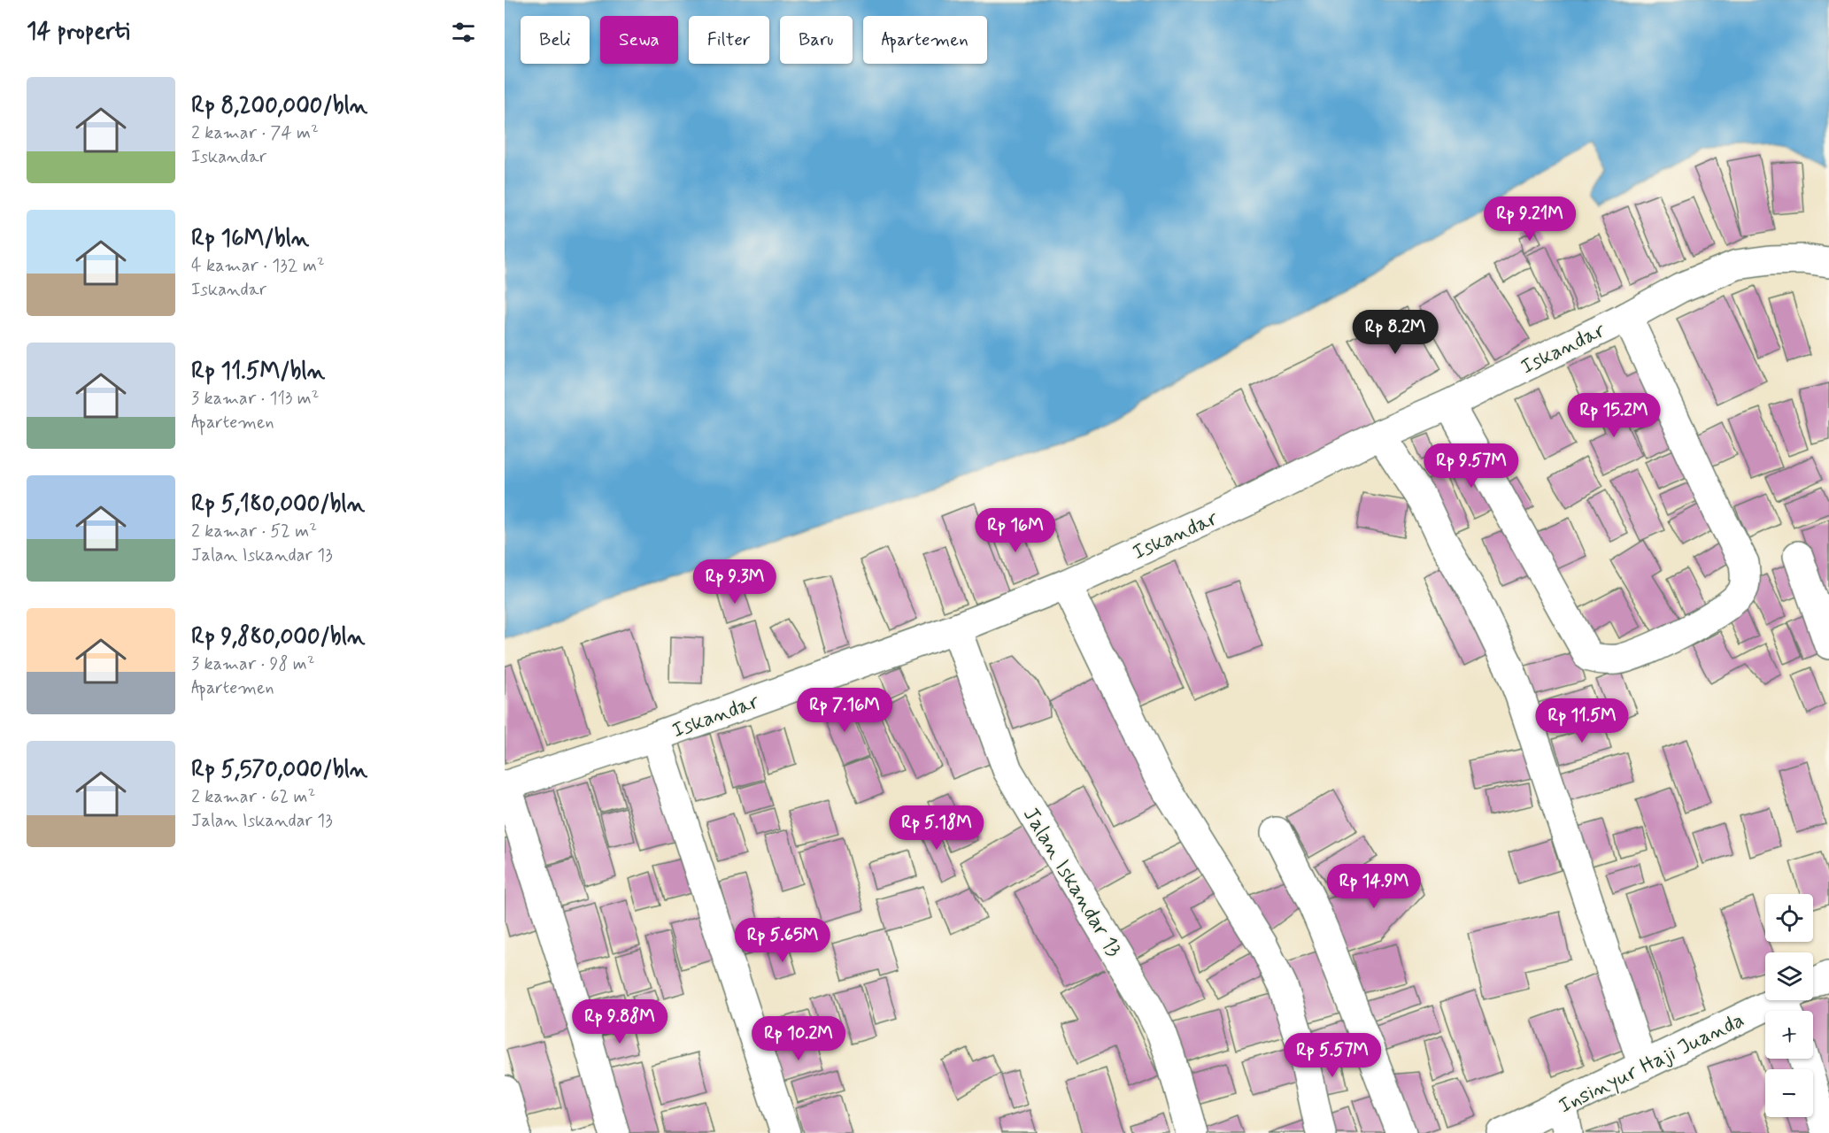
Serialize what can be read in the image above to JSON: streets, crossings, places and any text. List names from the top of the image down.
{
  "streets": {
    "street": ["Iskandar", "Jalan Iskandar 13", "Insinyur Haji Juanda"]
  },
  "crossings": [
    ["Iskandar", "Jalan Iskandar 13"]
  ],
  "page": {
    "heading": "14 properti",
    "chip": [
      "Beli",
      "Sewa",
      "Filter",
      "Baru",
      "Apartemen"
    ],
    "list": [
      {
        "name": "Rp 8,200,000/bln",
        "note": "2 kamar · 74 m² · Iskandar"
      },
      {
        "name": "Rp 16M/bln",
        "note": "4 kamar · 132 m² · Iskandar"
      },
      {
        "name": "Rp 11.5M/bln",
        "note": "3 kamar · 113 m² · Apartemen"
      },
      {
        "name": "Rp 5,180,000/bln",
        "note": "2 kamar · 52 m² · Jalan Iskandar 13"
      },
      {
        "name": "Rp 9,880,000/bln",
        "note": "3 kamar · 98 m² · Apartemen"
      },
      {
        "name": "Rp 5,570,000/bln",
        "note": "2 kamar · 62 m² · Jalan Iskandar 13"
      }
    ],
    "price": [
      "Rp 9.21M",
      "Rp 8.2M",
      "Rp 15.2M",
      "Rp 9.57M",
      "Rp 16M",
      "Rp 9.3M",
      "Rp 7.16M",
      "Rp 11.5M",
      "Rp 5.18M",
      "Rp 14.9M",
      "Rp 5.65M",
      "Rp 9.88M",
      "Rp 10.2M",
      "Rp 5.57M"
    ],
    "map_buttons": ["+", "−"]
  }
}
